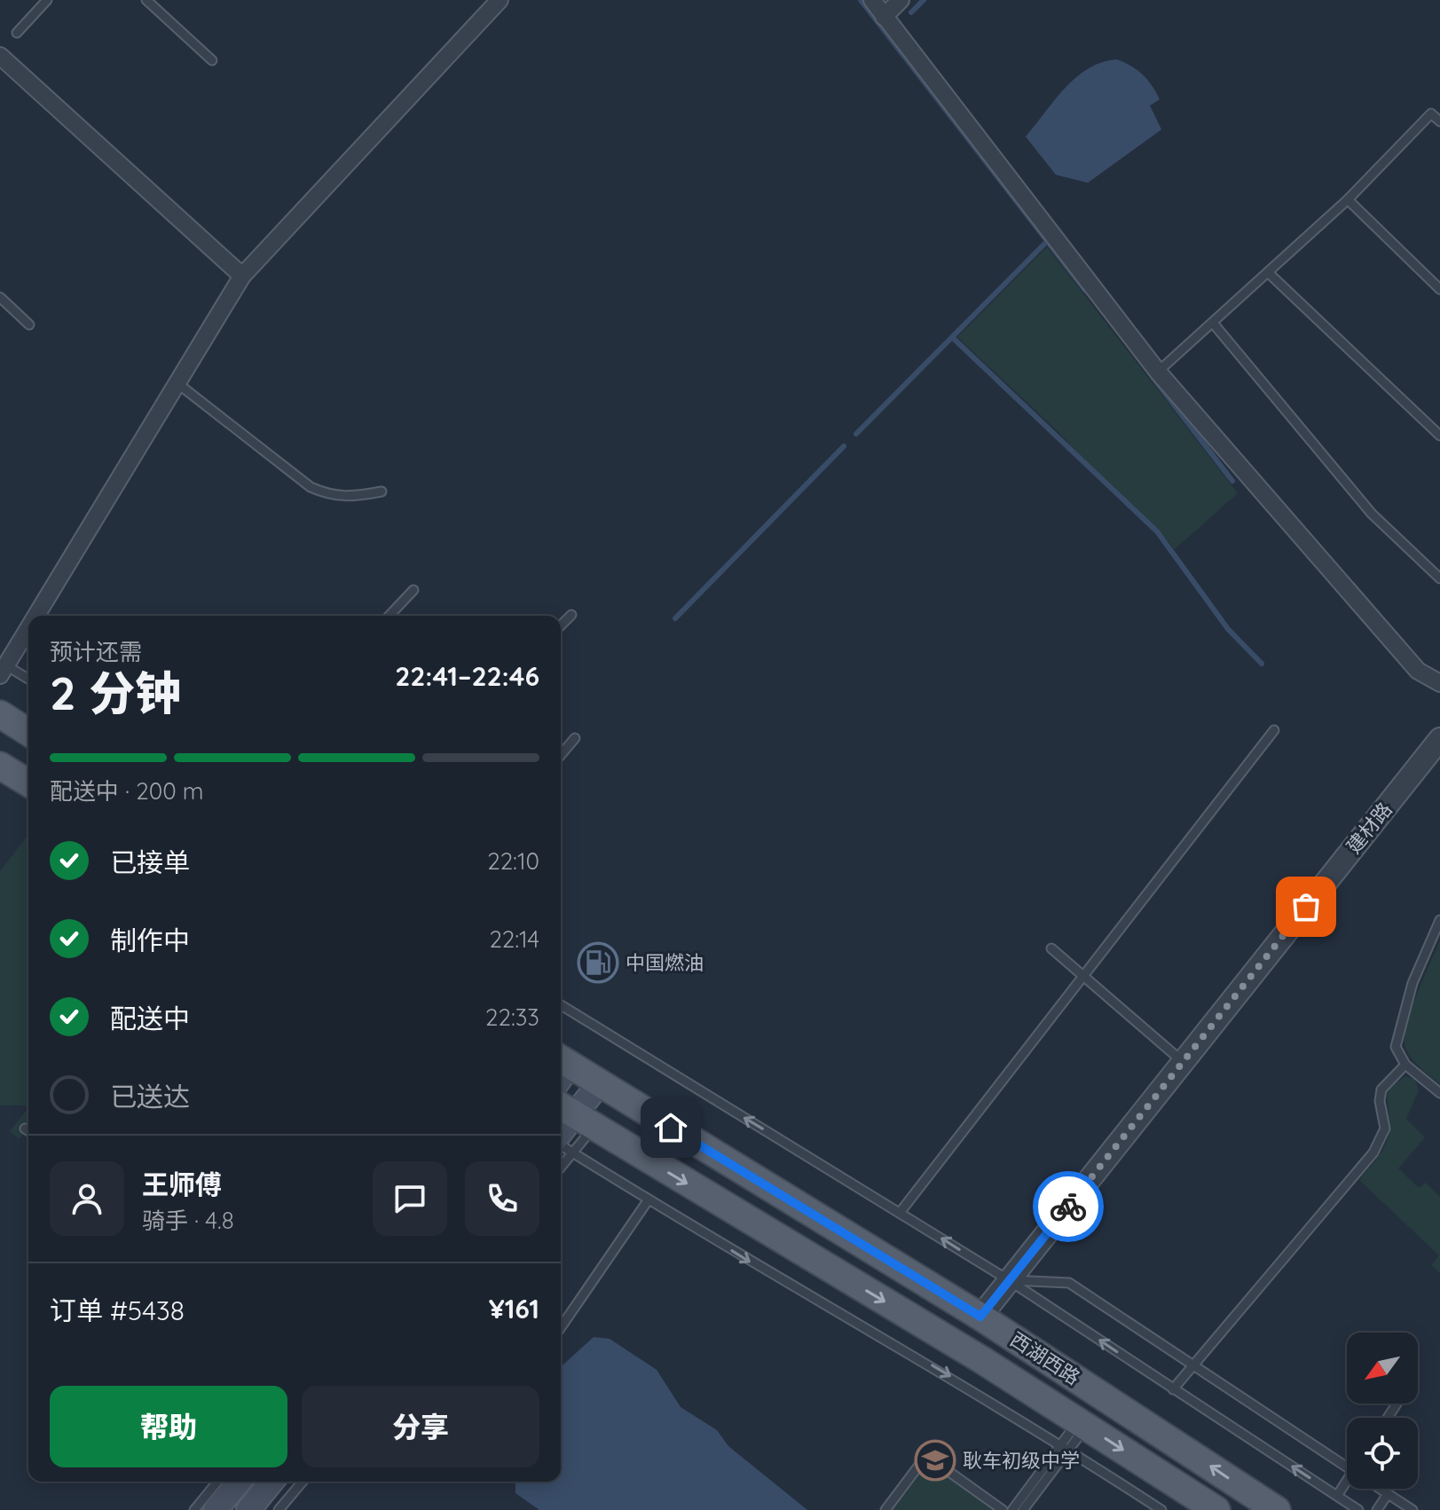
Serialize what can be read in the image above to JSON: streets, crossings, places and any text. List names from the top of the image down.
{
  "streets": {
    "main road": ["西湖西路"],
    "street": ["建材路"]
  },
  "crossings": [
    ["建材路", "西湖西路"]
  ],
  "places": {
    "fuel station": ["中国燃油"],
    "school or university": ["耿车初级中学"]
  },
  "north": "bottom left",
  "page": {
    "heading": ["2 分钟", "预计还需", "22:41–22:46"],
    "panel": [
      "王师傅",
      "骑手 · 4.8",
      "订单 #5438",
      "¥161"
    ],
    "bar": "配送中 · 200 m",
    "list": [
      ["已接单", "22:10"],
      ["制作中", "22:14"],
      ["配送中", "22:33"],
      "已送达"
    ],
    "buttons": ["帮助", "分享"]
  }
}
